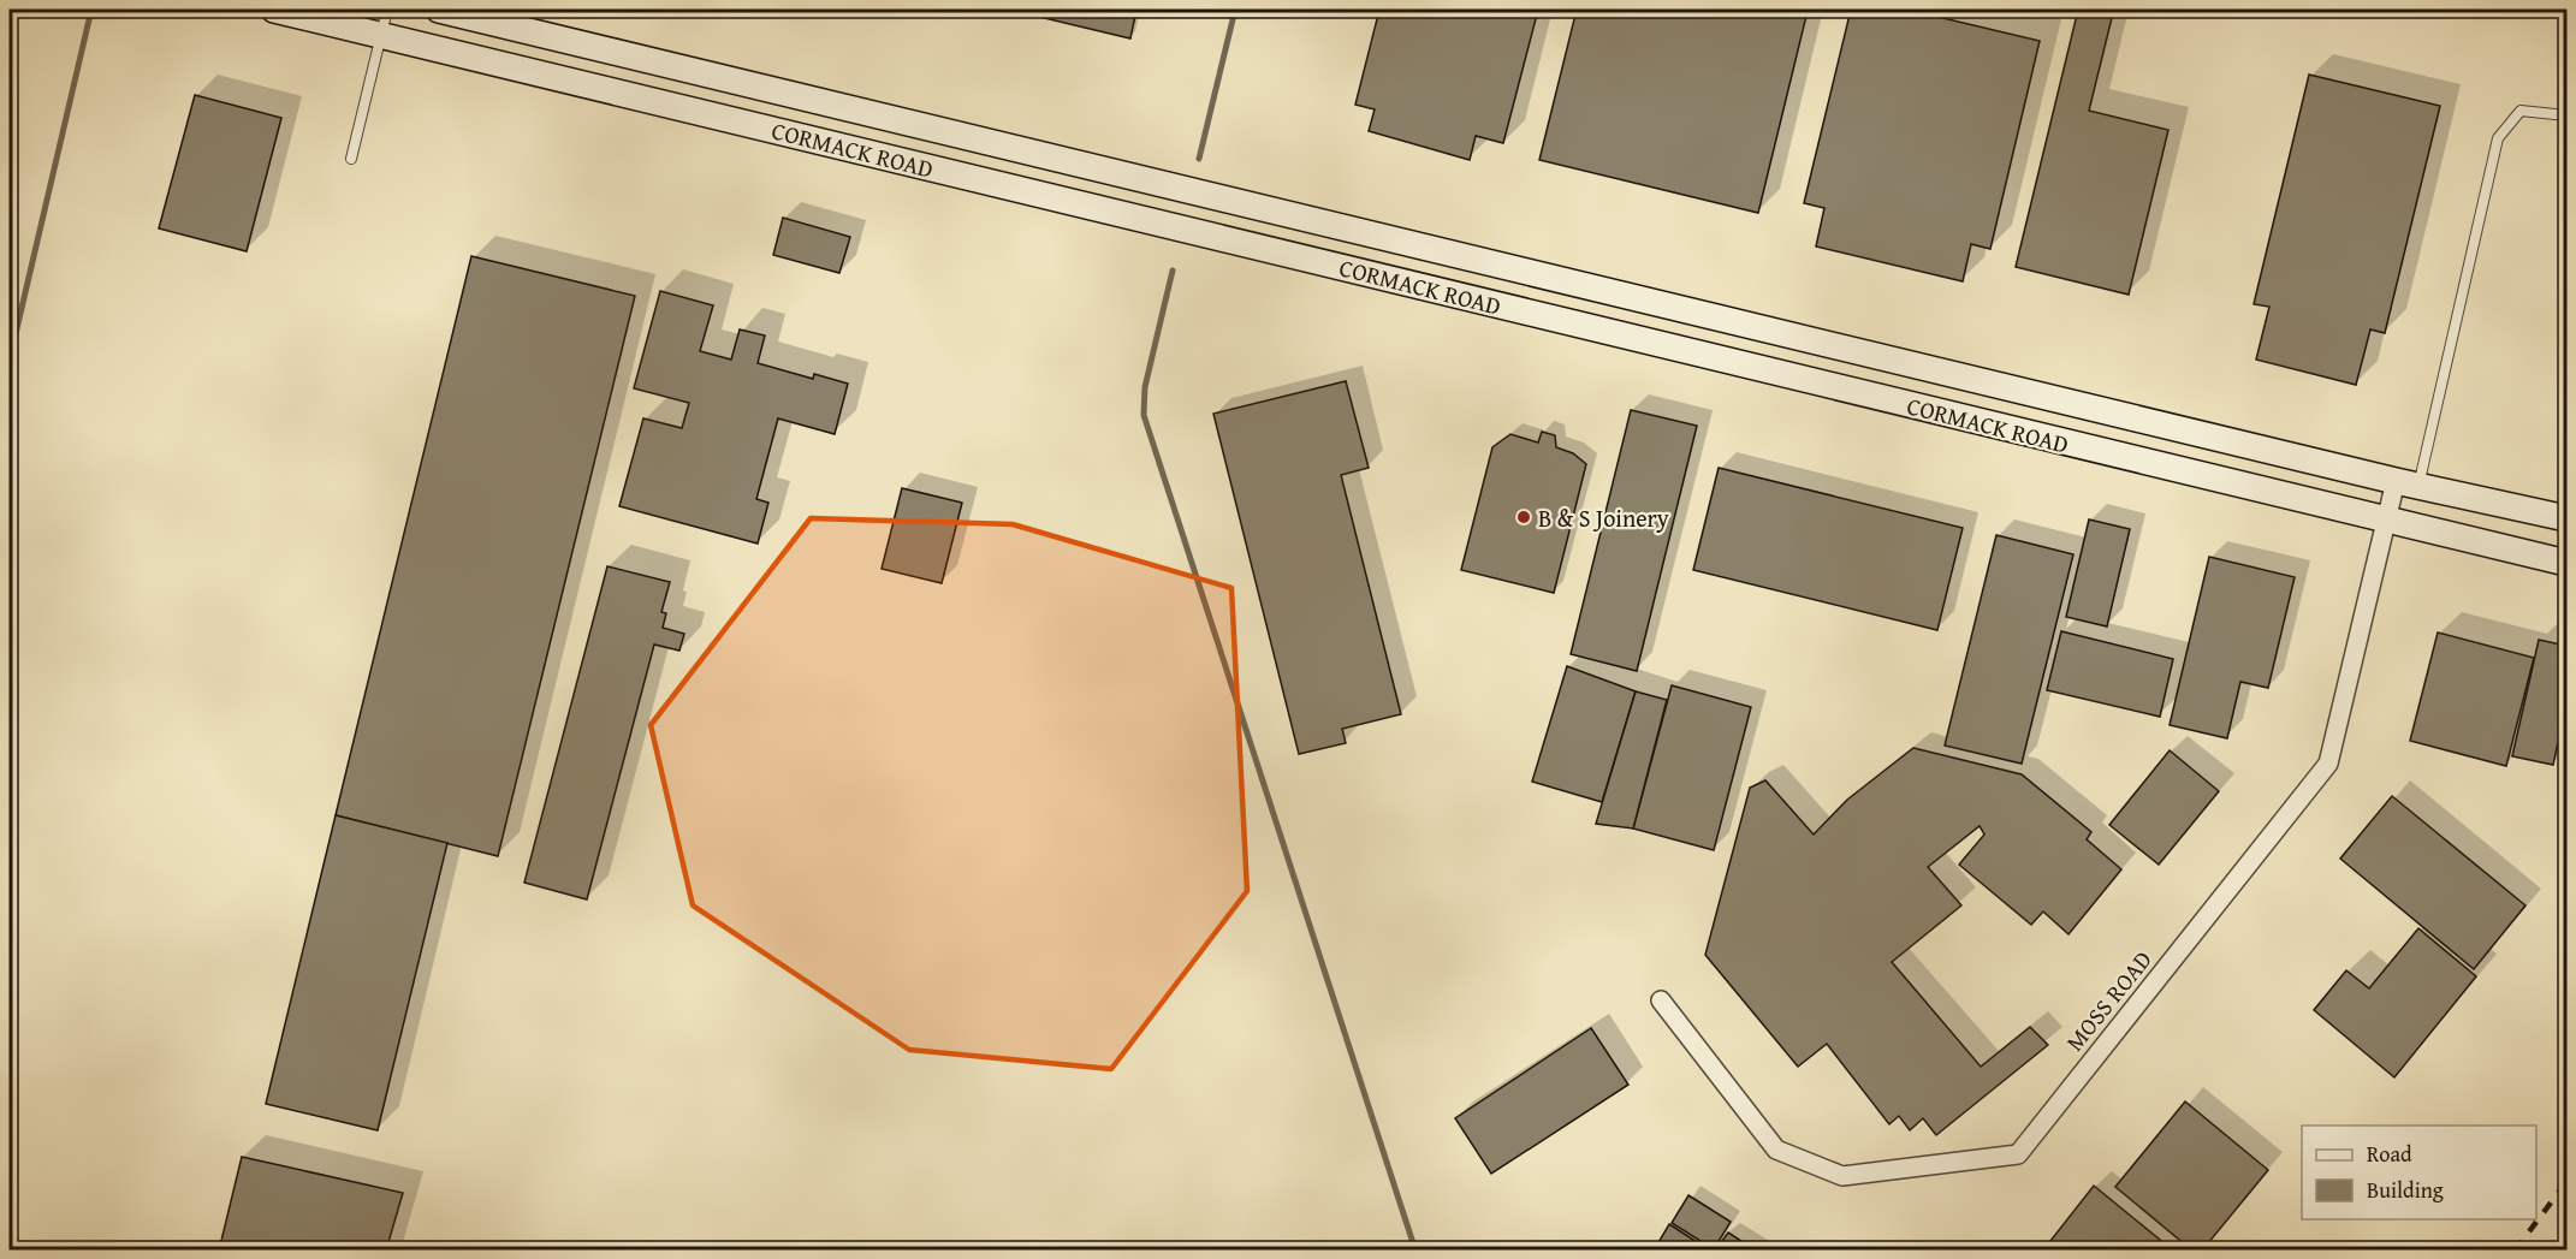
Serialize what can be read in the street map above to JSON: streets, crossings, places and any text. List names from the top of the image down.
{
  "streets": {
    "street": ["CORMACK ROAD", "MOSS ROAD"]
  },
  "crossings": [
    ["CORMACK ROAD", "MOSS ROAD"]
  ],
  "places": ["B & S Joinery"],
  "legend": ["Road", "Building"]
}
